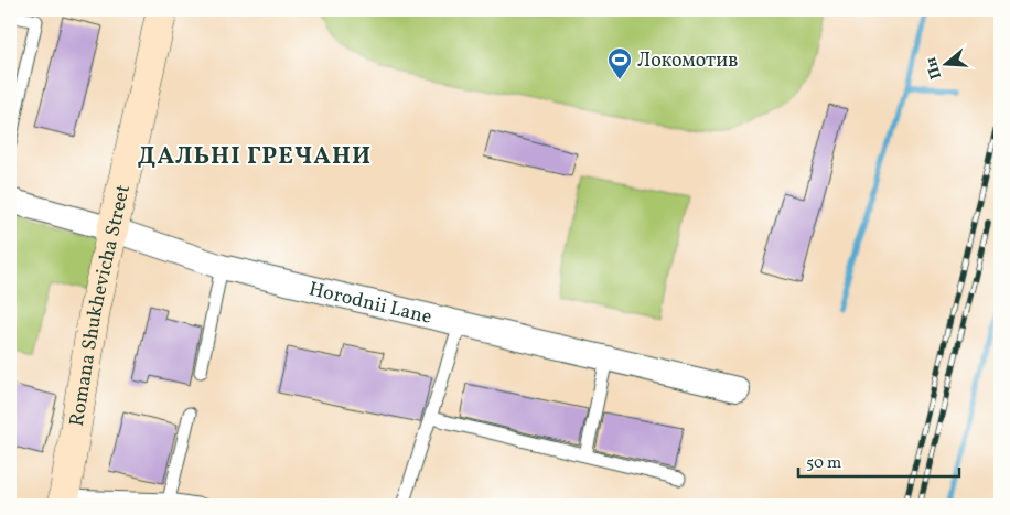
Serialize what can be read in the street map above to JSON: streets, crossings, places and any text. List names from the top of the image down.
{
  "streets": {
    "street": ["Horodnii Lane", "Romana Shukhevicha Street"]
  },
  "crossings": [
    ["Horodnii Lane", "Romana Shukhevicha Street"]
  ],
  "districts": ["ДАЛЬНІ ГРЕЧАНИ"],
  "places": {
    "sports": ["Локомотив"]
  },
  "scale_bar": "50 m",
  "north": "left"
}
